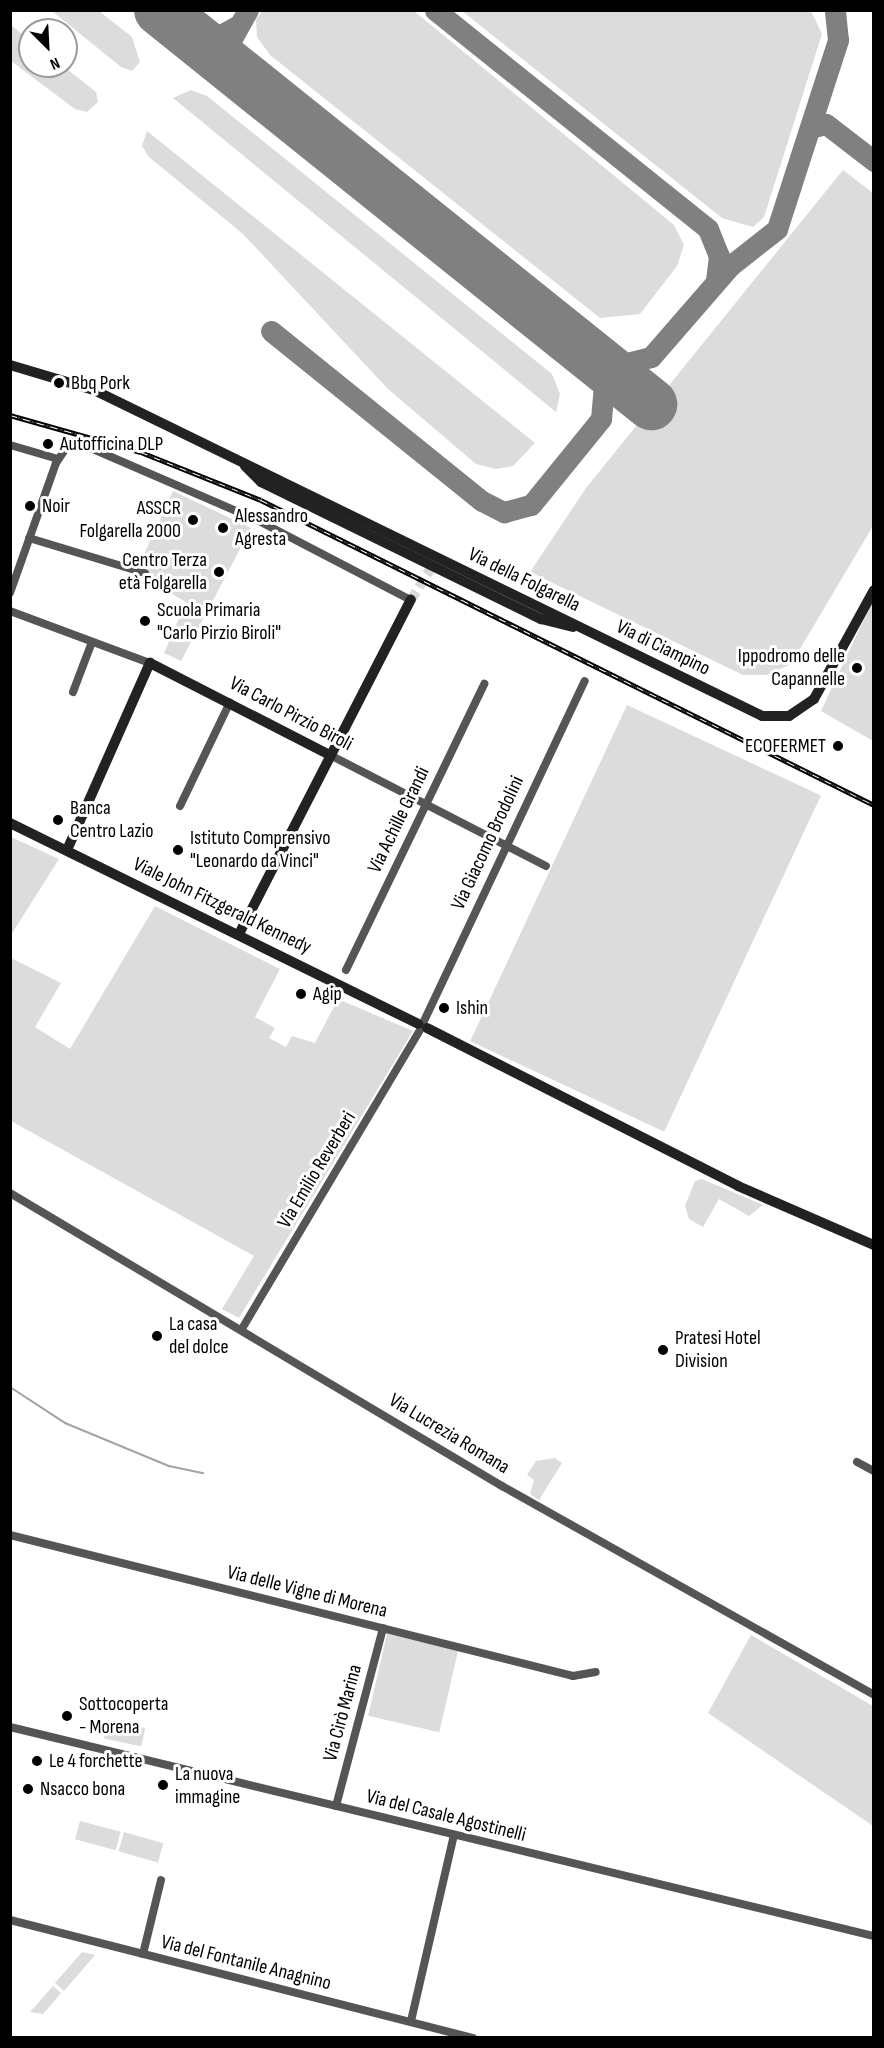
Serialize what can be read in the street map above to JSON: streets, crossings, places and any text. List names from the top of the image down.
{
  "streets": {
    "street": [
      "Via della Folgarella",
      "Via di Ciampino",
      "Via Carlo Pirzio Biroli",
      "Via Achille Grandi",
      "Via Giacomo Brodolini",
      "Viale John Fitzgerald Kennedy",
      "Via Emilio Reverberi",
      "Via Lucrezia Romana",
      "Via delle Vigne di Morena",
      "Via Cirò Marina",
      "Via del Casale Agostinelli",
      "Via del Fontanile Anagnino"
    ]
  },
  "crossings": [
    ["Via della Folgarella", "Via di Ciampino"],
    ["Via Carlo Pirzio Biroli", "Via Achille Grandi"],
    ["Via Carlo Pirzio Biroli", "Via Giacomo Brodolini"],
    ["Via Giacomo Brodolini", "Viale John Fitzgerald Kennedy"],
    ["Via Giacomo Brodolini", "Via Emilio Reverberi"],
    ["Viale John Fitzgerald Kennedy", "Via Emilio Reverberi"],
    ["Via Emilio Reverberi", "Via Lucrezia Romana"],
    ["Via delle Vigne di Morena", "Via Cirò Marina"],
    ["Via Cirò Marina", "Via del Casale Agostinelli"]
  ],
  "places": [
    "Bbq Pork",
    "Autofficina DLP",
    "Noir",
    "ASSCR Folgarella 2000",
    "Alessandro Agresta",
    "Centro Terza età Folgarella",
    "Scuola Primaria \"Carlo Pirzio Biroli\"",
    "Ippodromo delle Capannelle",
    "ECOFERMET",
    "Banca Centro Lazio",
    "Istituto Comprensivo \"Leonardo da Vinci\"",
    "Agip",
    "Ishin",
    "La casa del dolce",
    "Pratesi Hotel Division",
    "Sottocoperta - Morena",
    "Le 4 forchette",
    "La nuova immagine",
    "Nsacco bona"
  ],
  "north": "bottom right"
}
